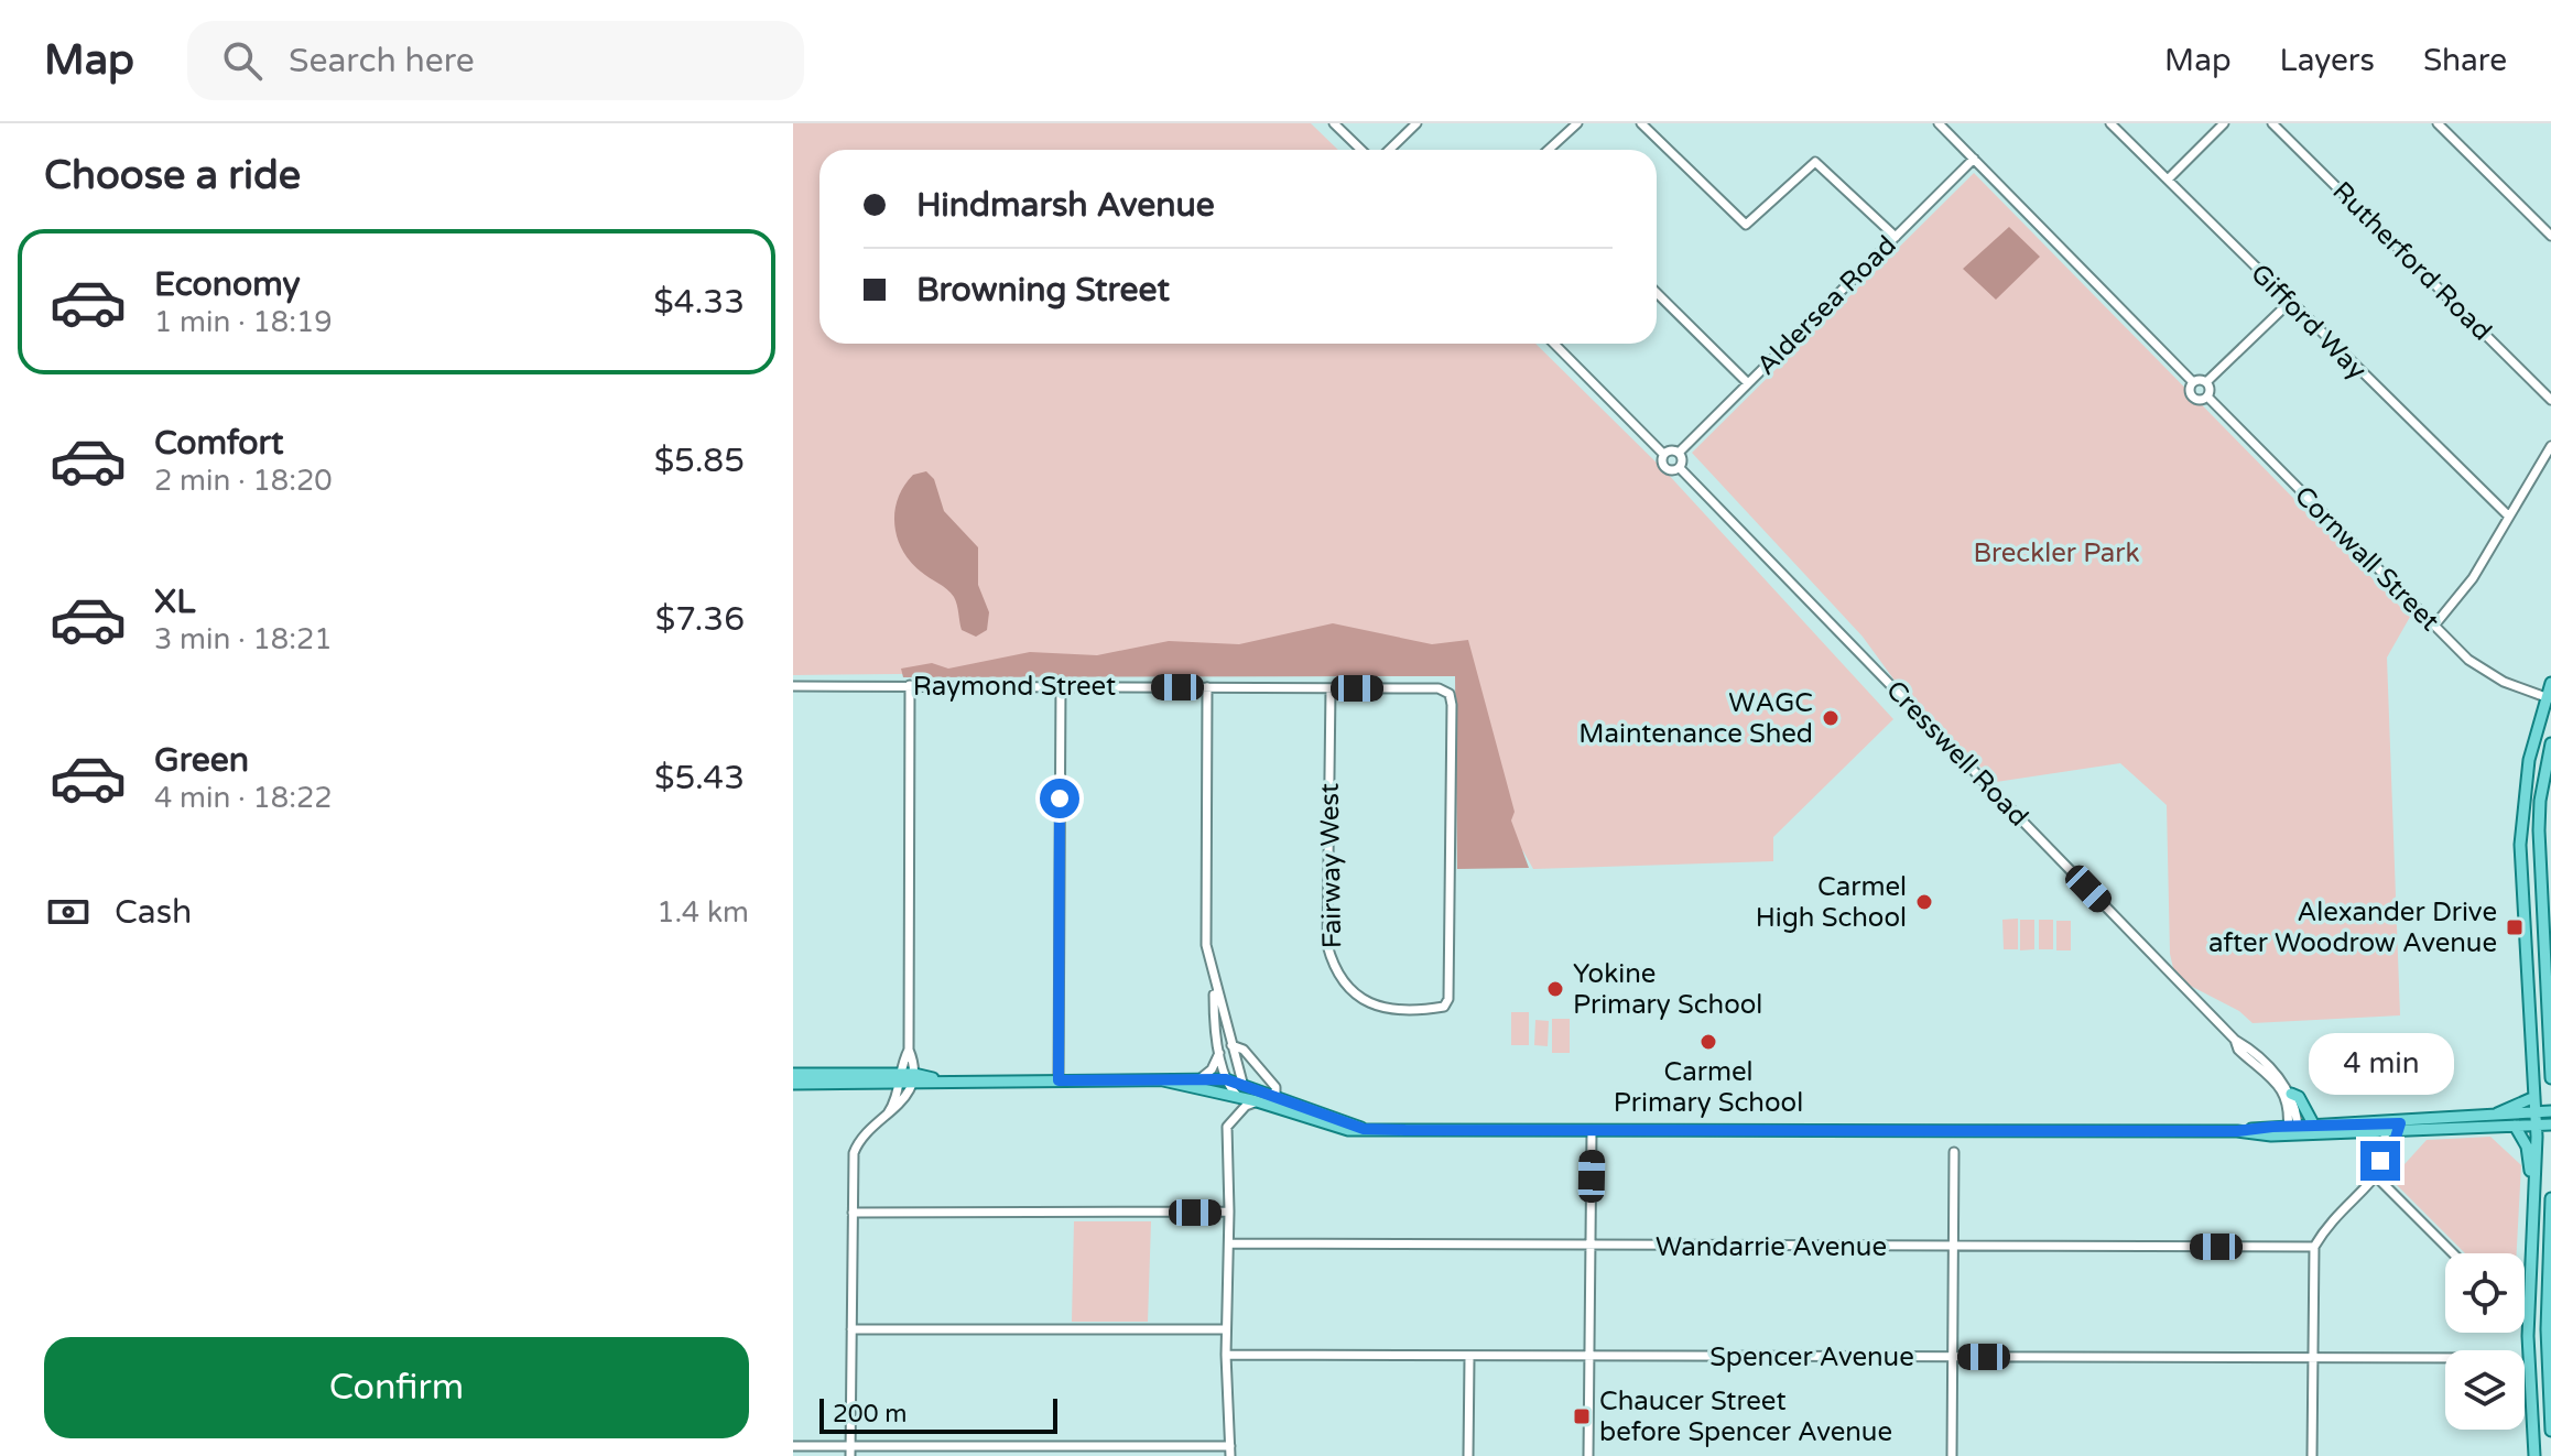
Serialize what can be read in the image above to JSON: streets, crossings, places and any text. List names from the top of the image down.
{
  "streets": {
    "street": [
      "Rutherford Road",
      "Aldersea Road",
      "Gifford Way",
      "Cornwall Street",
      "Raymond Street",
      "Cresswell Road",
      "Fairway West",
      "Wandarrie Avenue",
      "Spencer Avenue"
    ]
  },
  "crossings": [
    ["Raymond Street", "Fairway West"]
  ],
  "parks": ["Breckler Park"],
  "places": {
    "other": [
      "WAGC Maintenance Shed",
      "Carmel High School",
      "Yokine Primary School",
      "Carmel Primary School"
    ],
    "transit": ["Alexander Drive after Woodrow Avenue", "Chaucer Street before Spencer Avenue"]
  },
  "scale_bar": "200 m",
  "page": {
    "header": "Map",
    "search": "Search here",
    "nav": ["Map", "Layers", "Share"],
    "heading": "Choose a ride",
    "banner": ["Hindmarsh Avenue", "Browning Street"],
    "list": [
      {
        "name": "Economy",
        "note": "1 min · 18:19",
        "value": "$4.33"
      },
      {
        "name": "Comfort",
        "note": "2 min · 18:20",
        "value": "$5.85"
      },
      {
        "name": "XL",
        "note": "3 min · 18:21",
        "value": "$7.36"
      },
      {
        "name": "Green",
        "note": "4 min · 18:22",
        "value": "$5.43"
      }
    ],
    "pay": ["Cash", "1.4 km"],
    "bubble": "4 min",
    "buttons": "Confirm",
    "scale": "200 m"
  }
}
